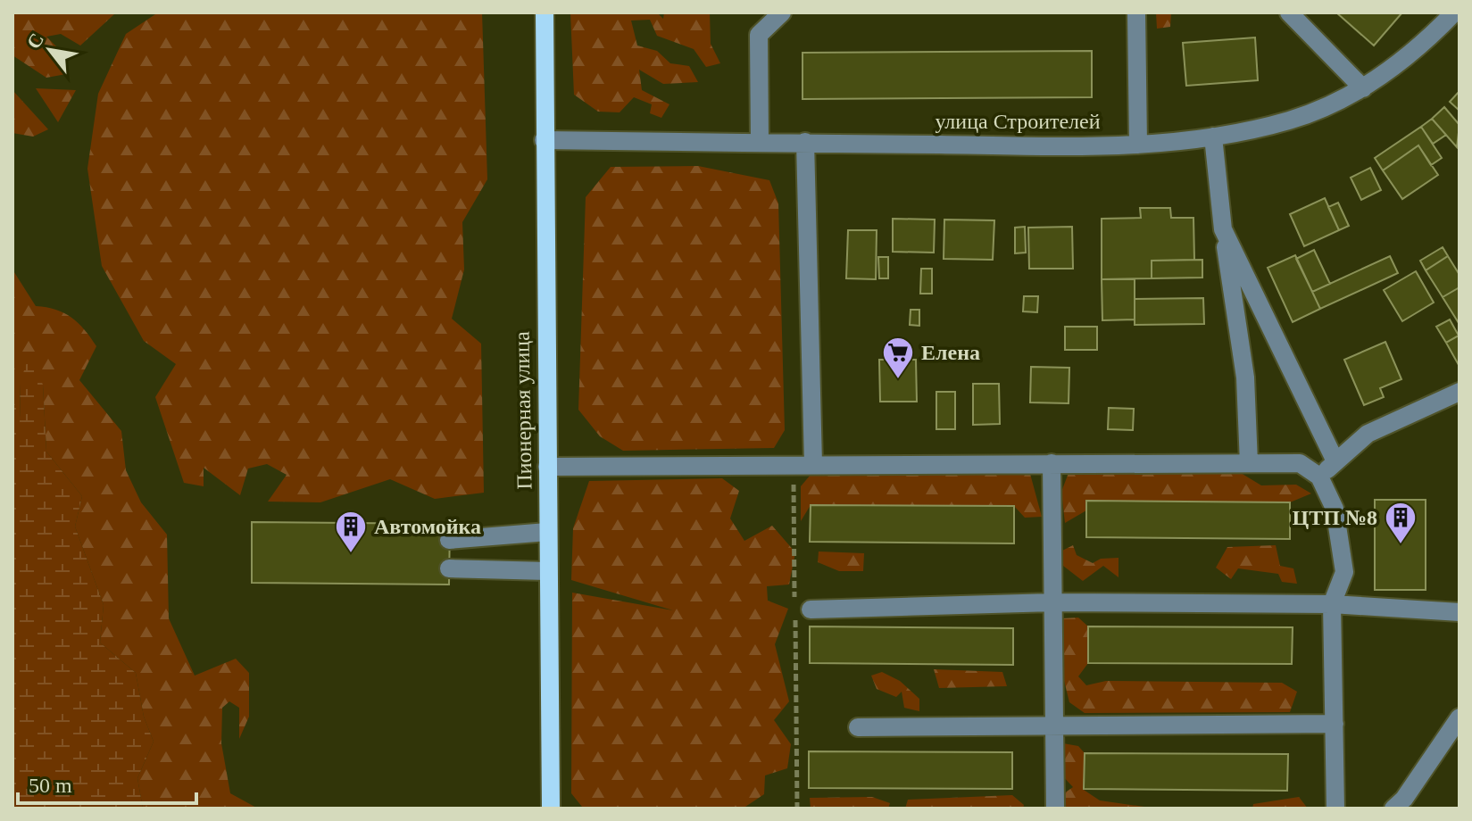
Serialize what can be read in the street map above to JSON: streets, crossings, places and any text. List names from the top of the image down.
{
  "streets": {
    "main road": ["Пионерная улица"],
    "street": ["улица Строителей"]
  },
  "crossings": [
    ["улица Строителей", "Пионерная улица"]
  ],
  "places": {
    "supermarket": ["Елена"],
    "building": ["ЦТП №8", "Автомойка"]
  },
  "scale_bar": "50 m",
  "north": "top left"
}
